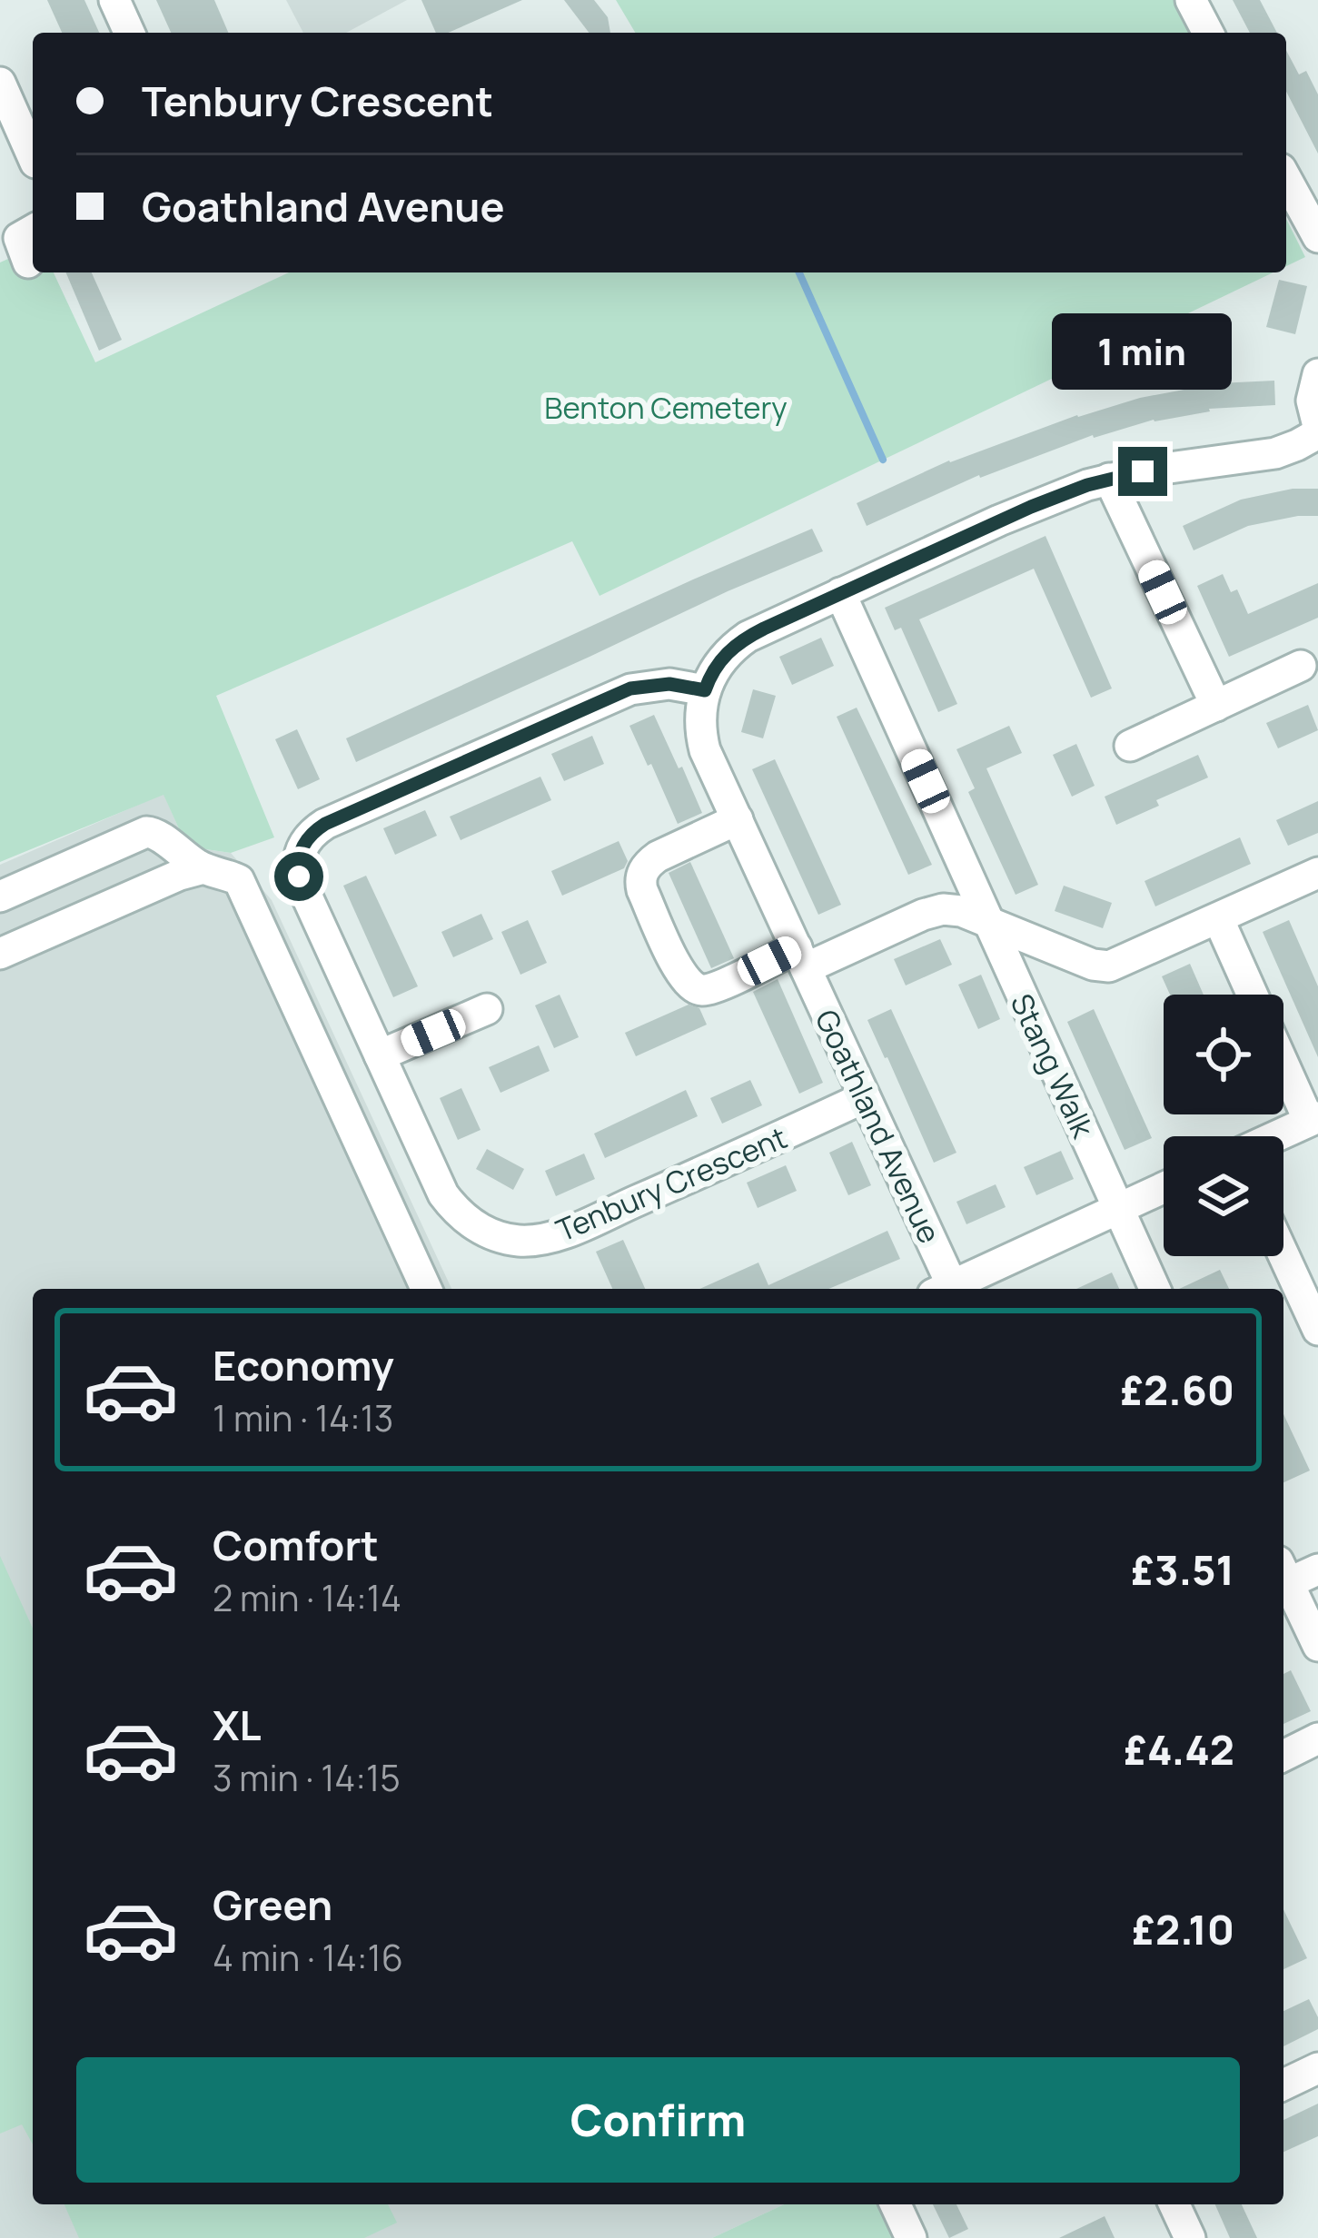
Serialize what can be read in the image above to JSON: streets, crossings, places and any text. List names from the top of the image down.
{
  "streets": {
    "street": ["Stang Walk", "Goathland Avenue", "Tenbury Crescent"]
  },
  "crossings": [
    ["Goathland Avenue", "Tenbury Crescent"]
  ],
  "parks": ["Benton Cemetery"],
  "page": {
    "banner": ["Tenbury Crescent", "Goathland Avenue"],
    "bubble": "1 min",
    "list": [
      {
        "name": "Economy",
        "note": "1 min · 14:13",
        "value": "£2.60"
      },
      {
        "name": "Comfort",
        "note": "2 min · 14:14",
        "value": "£3.51"
      },
      {
        "name": "XL",
        "note": "3 min · 14:15",
        "value": "£4.42"
      },
      {
        "name": "Green",
        "note": "4 min · 14:16",
        "value": "£2.10"
      }
    ],
    "buttons": "Confirm"
  }
}
